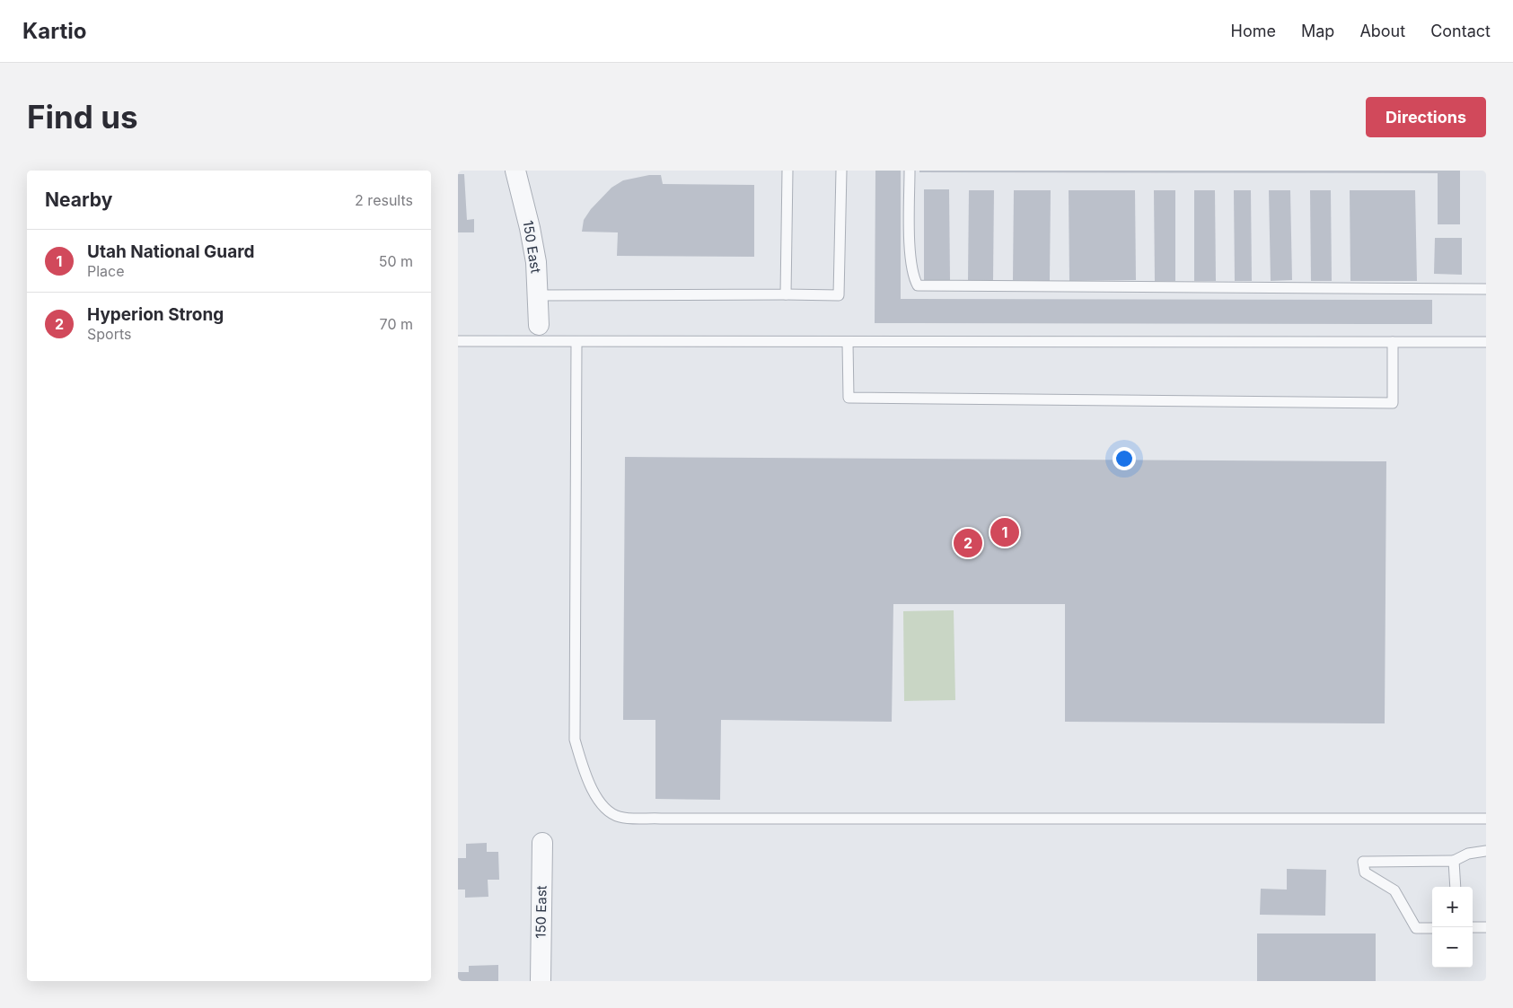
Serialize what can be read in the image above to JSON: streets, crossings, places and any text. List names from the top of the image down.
{
  "streets": {
    "street": ["150 East"]
  },
  "page": {
    "header": "Kartio",
    "nav": [
      "Home",
      "Map",
      "About",
      "Contact"
    ],
    "buttons": "Directions",
    "title": "Find us",
    "heading": ["Nearby", "2 results"],
    "list": [
      {
        "mark": "1",
        "name": "Utah National Guard",
        "note": "Place",
        "value": "50 m"
      },
      {
        "mark": "2",
        "name": "Hyperion Strong",
        "note": "Sports",
        "value": "70 m"
      }
    ],
    "pins": ["1", "2"],
    "map_buttons": ["+", "−"]
  }
}
